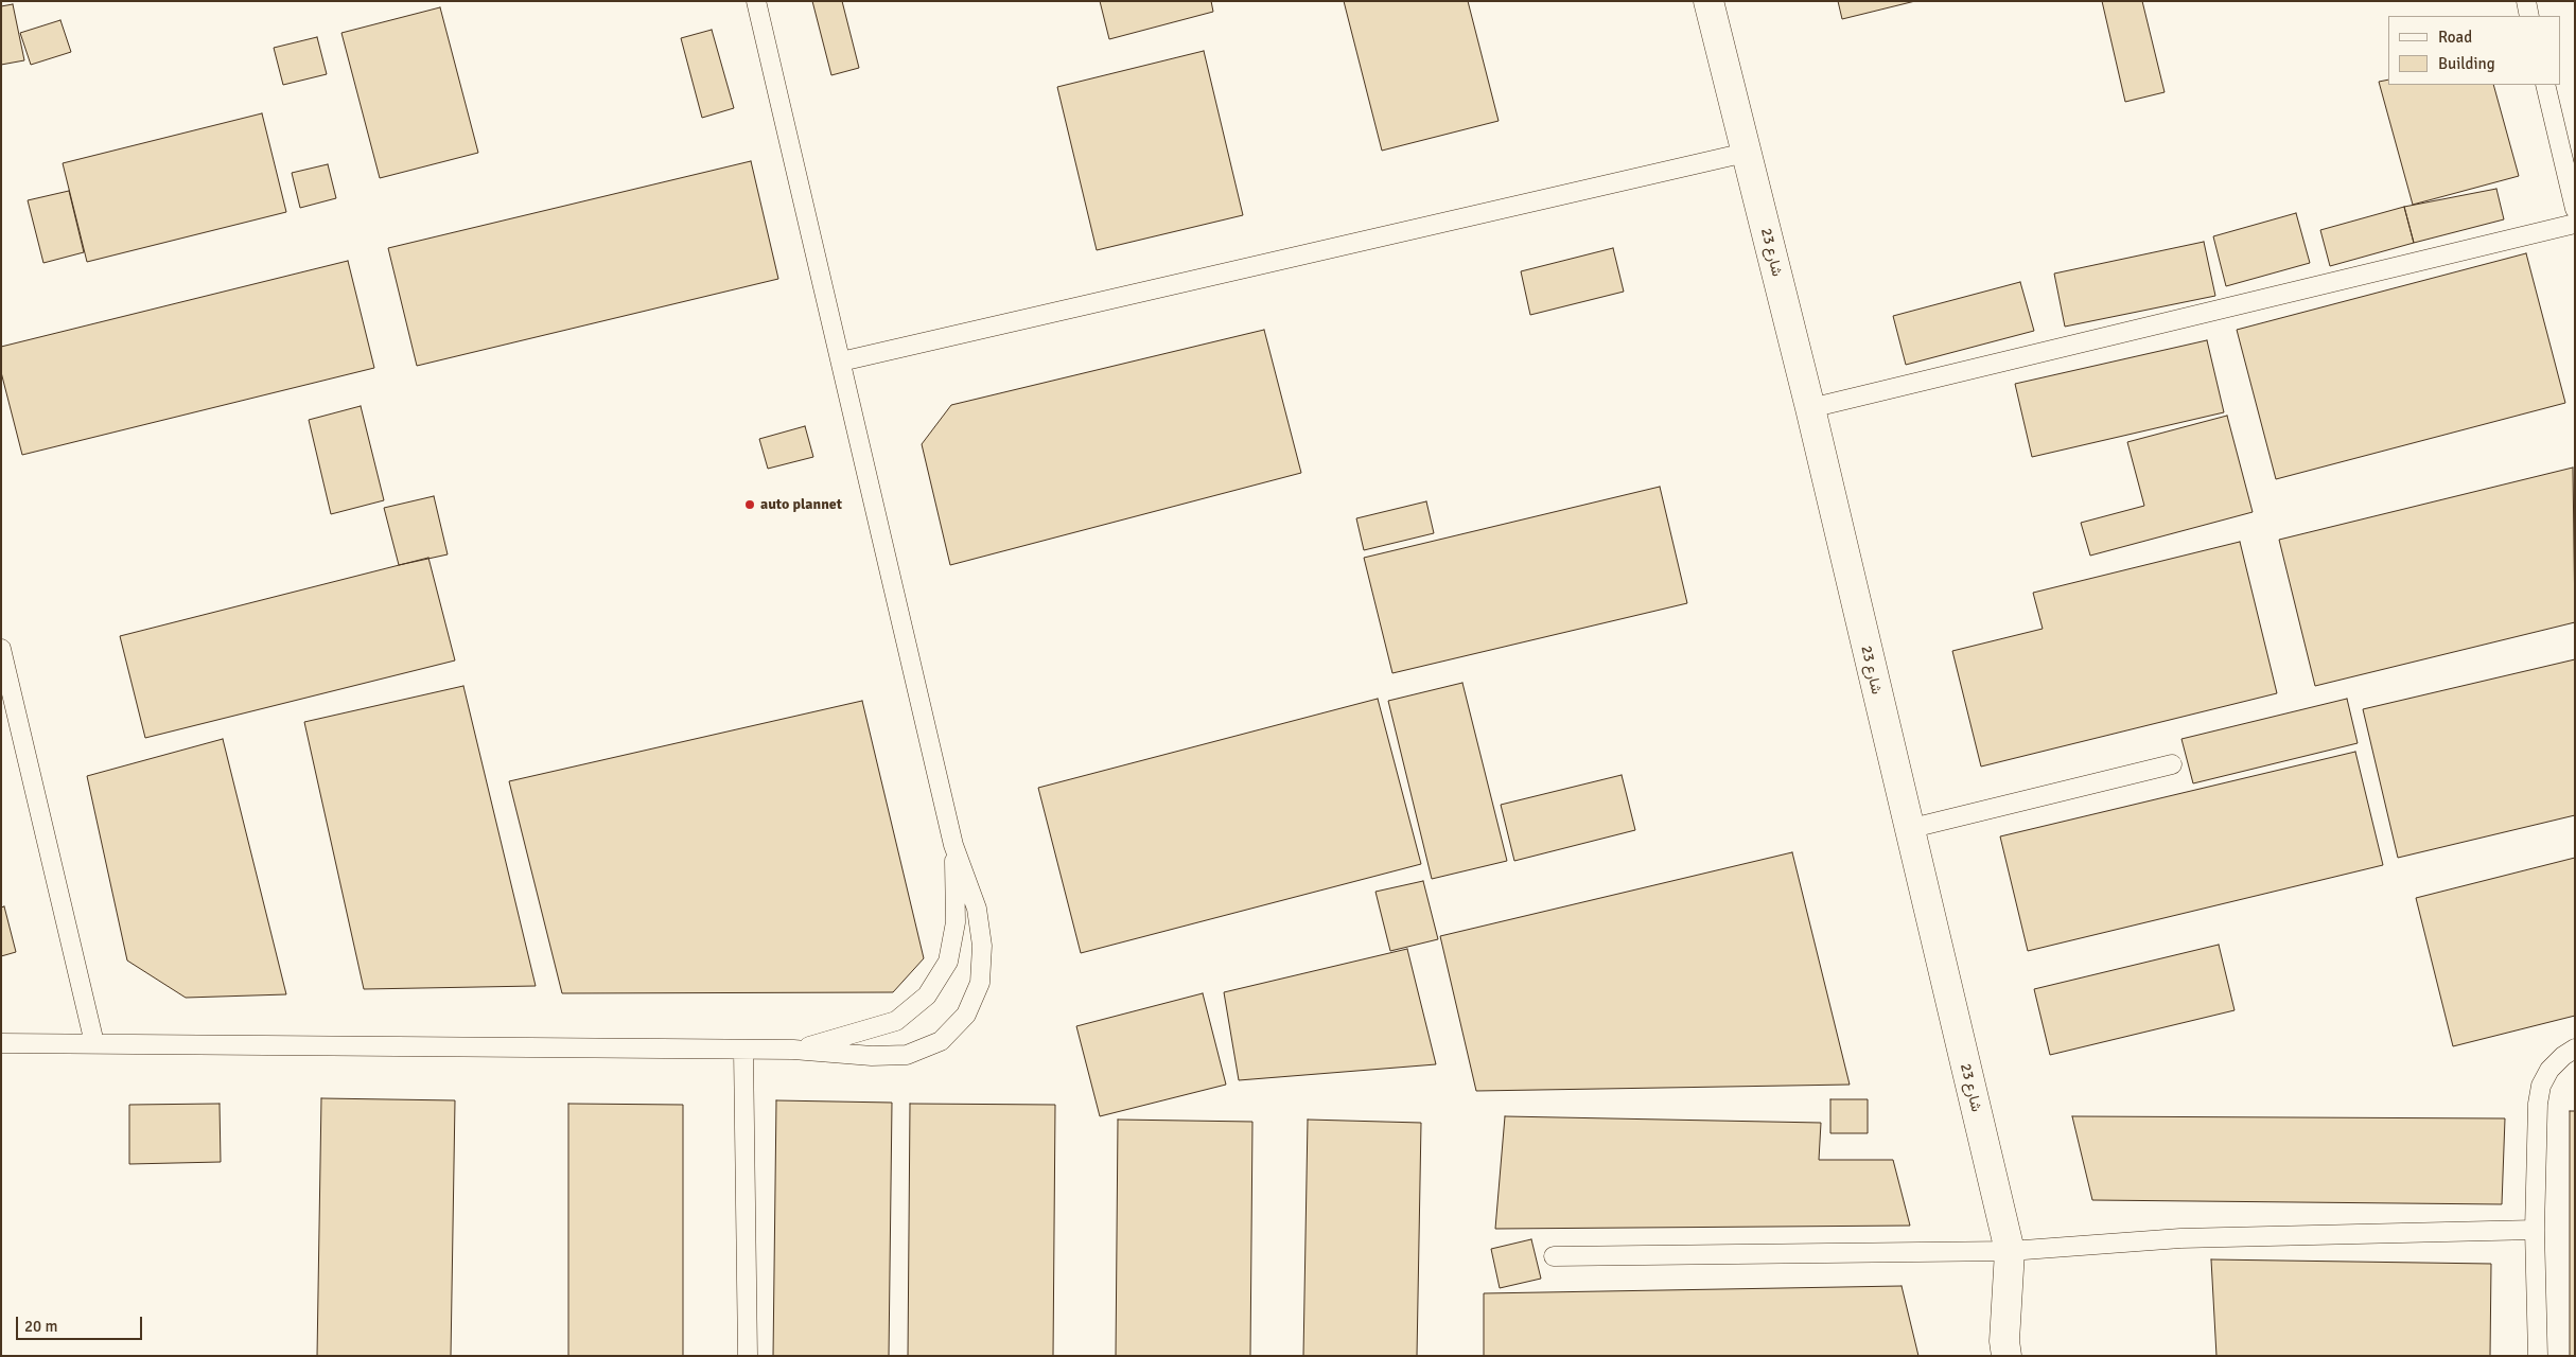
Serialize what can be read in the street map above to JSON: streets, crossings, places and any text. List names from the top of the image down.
{
  "streets": {
    "street": ["شارع 23"]
  },
  "places": ["auto plannet"],
  "legend": ["Road", "Building"],
  "scale_bar": "20 m"
}
